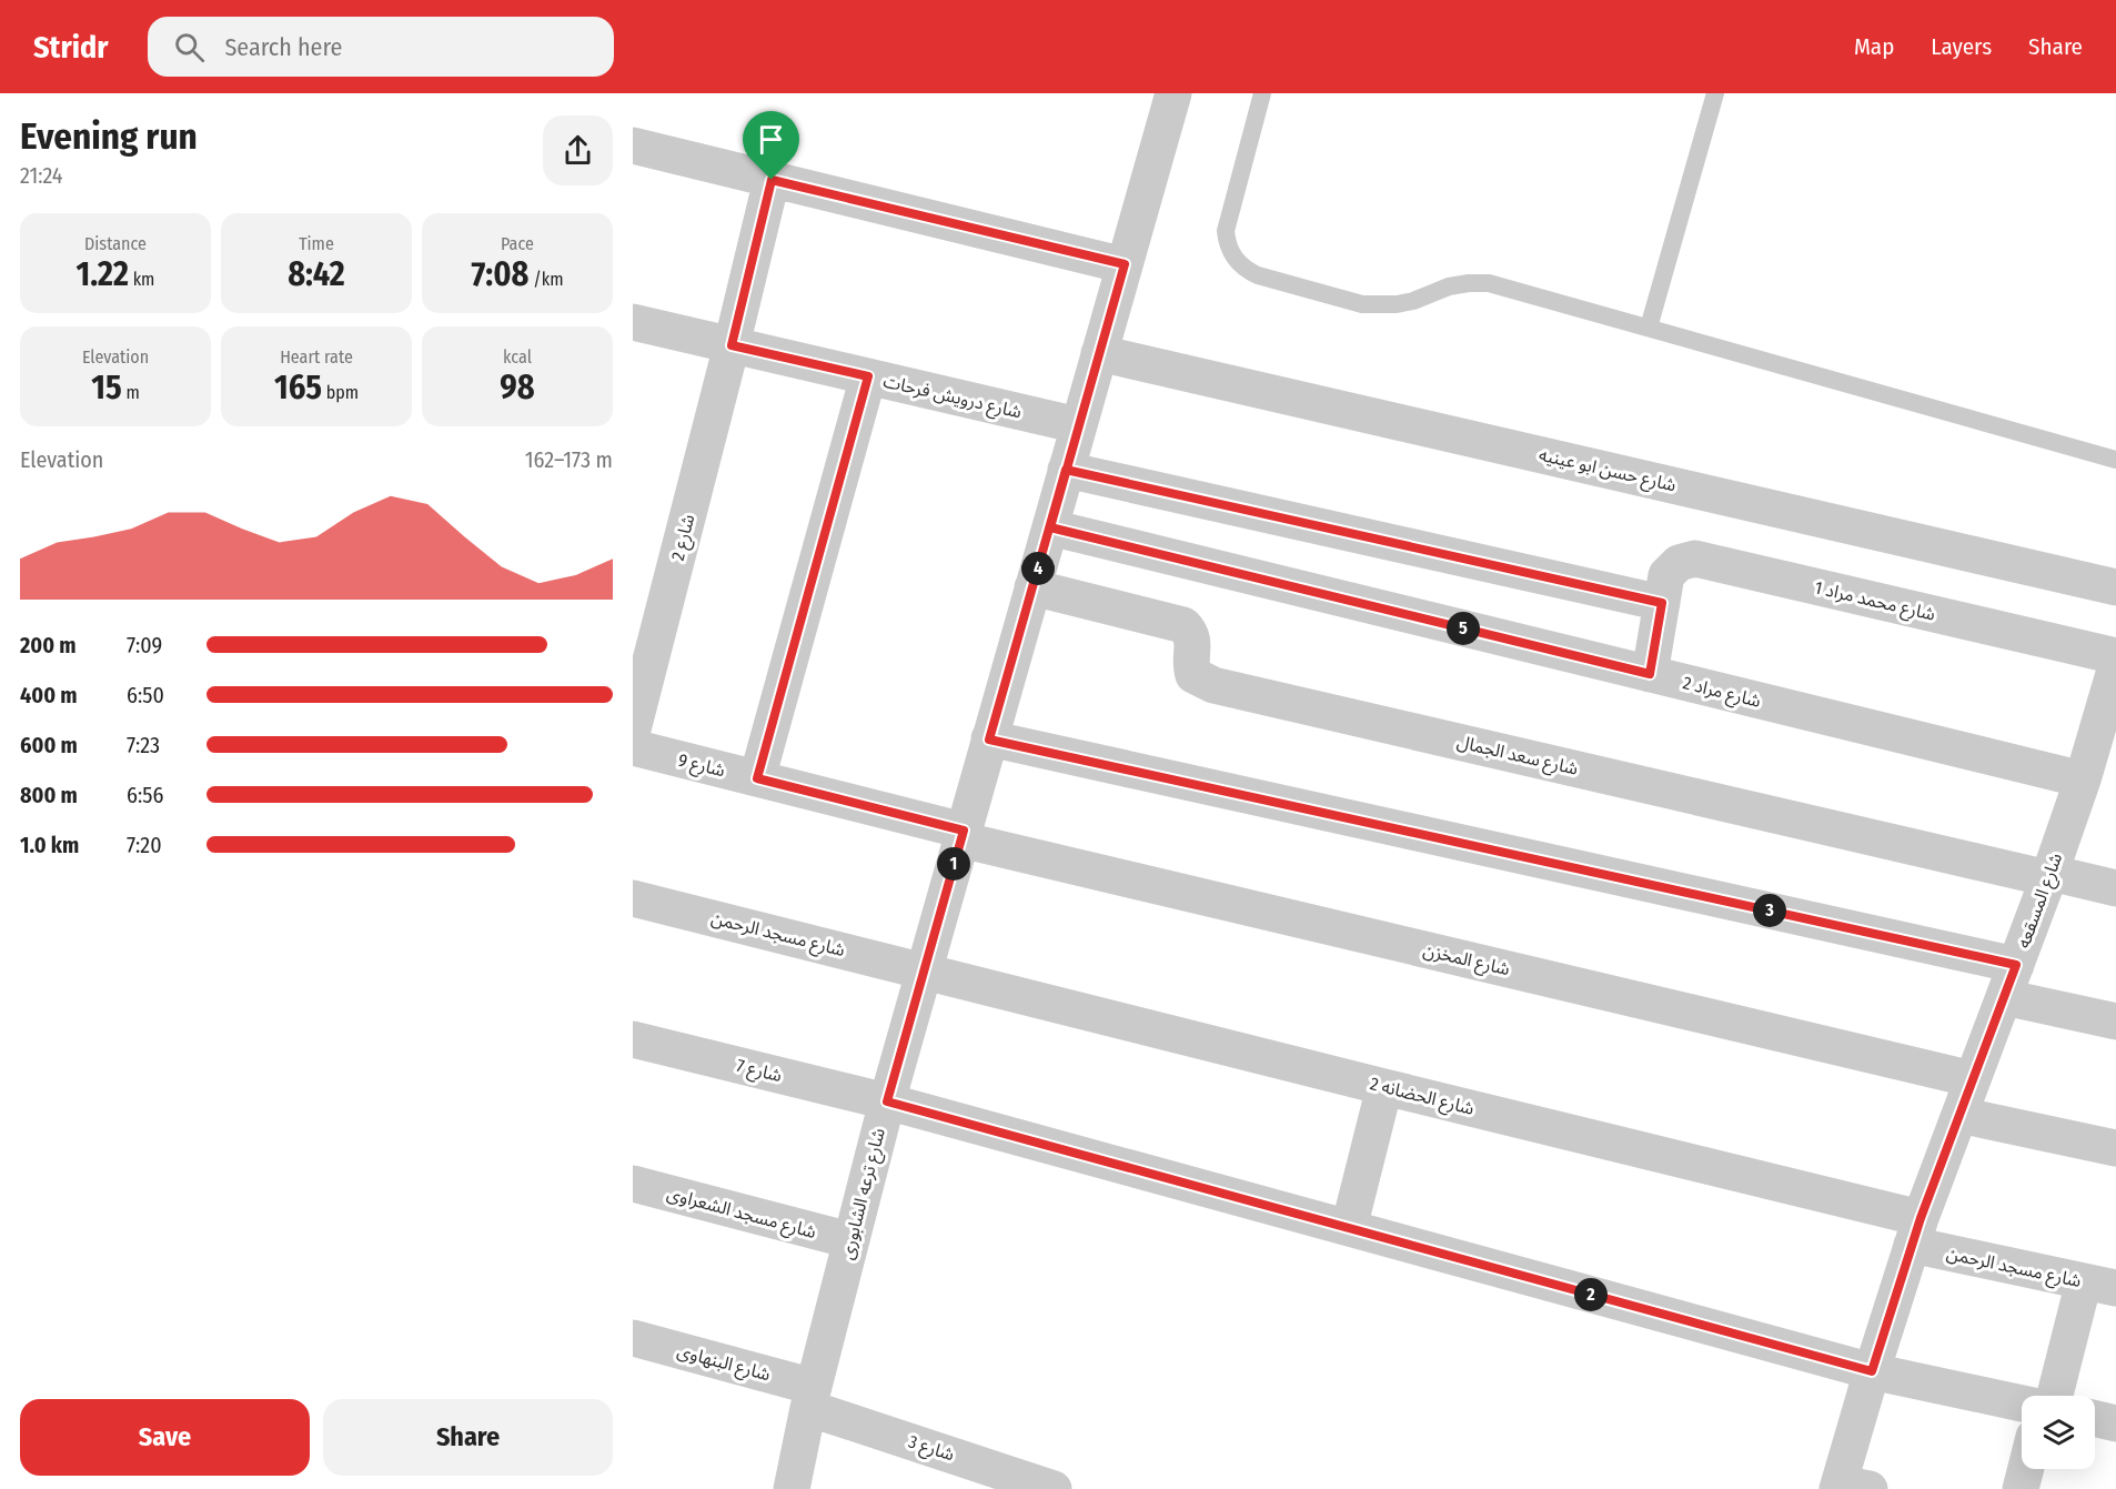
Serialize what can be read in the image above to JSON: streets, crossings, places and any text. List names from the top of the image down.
{
  "streets": {
    "street": [
      "شارع درويش فرحات",
      "شارع حسن ابو عينيه",
      "شارع 2",
      "شارع محمد مراد 1",
      "شارع مراد 2",
      "شارع سعد الجمال",
      "شارع 9",
      "شارع المسقعه",
      "شارع مسجد الرحمن",
      "شارع المخزن",
      "شارع 7",
      "شارع الحضانه 2",
      "شارع ترعه الشابورى",
      "شارع مسجد الشعراوى",
      "شارع البنهاوى",
      "شارع 3"
    ]
  },
  "crossings": [
    ["شارع درويش فرحات", "شارع 2"],
    ["شارع درويش فرحات", "شارع ترعه الشابورى"],
    ["شارع حسن ابو عينيه", "شارع ترعه الشابورى"],
    ["شارع محمد مراد 1", "شارع مراد 2"],
    ["شارع مراد 2", "شارع المسقعه"],
    ["شارع مراد 2", "شارع ترعه الشابورى"],
    ["شارع سعد الجمال", "شارع المسقعه"],
    ["شارع سعد الجمال", "شارع ترعه الشابورى"],
    ["شارع 9", "شارع المخزن"],
    ["شارع 9", "شارع ترعه الشابورى"],
    ["شارع المسقعه", "شارع مسجد الرحمن"],
    ["شارع المسقعه", "شارع المخزن"],
    ["شارع المسقعه", "شارع 7"],
    ["شارع المسقعه", "شارع الحضانه 2"],
    ["شارع مسجد الرحمن", "شارع الحضانه 2"],
    ["شارع مسجد الرحمن", "شارع ترعه الشابورى"],
    ["شارع المخزن", "شارع ترعه الشابورى"],
    ["شارع 7", "شارع ترعه الشابورى"],
    ["شارع الحضانه 2", "شارع ترعه الشابورى"],
    ["شارع ترعه الشابورى", "شارع مسجد الشعراوى"],
    ["شارع ترعه الشابورى", "شارع البنهاوى"],
    ["شارع ترعه الشابورى", "شارع 3"],
    ["شارع البنهاوى", "شارع 3"]
  ],
  "page": {
    "header": "Stridr",
    "search": "Search here",
    "nav": ["Map", "Layers", "Share"],
    "heading": ["Evening run", "21:24"],
    "stats": [
      ["Distance", "1.22 km"],
      ["Time", "8:42"],
      ["Pace", "7:08 /km"],
      ["Elevation", "15 m"],
      ["Heart rate", "165 bpm"],
      ["kcal", "98"]
    ],
    "chart": ["Elevation", "162–173 m"],
    "pins": [
      "4",
      "5",
      "1",
      "3",
      "2"
    ],
    "list": [
      {
        "name": "200 m",
        "note": "7:09"
      },
      {
        "name": "400 m",
        "note": "6:50"
      },
      {
        "name": "600 m",
        "note": "7:23"
      },
      {
        "name": "800 m",
        "note": "6:56"
      },
      {
        "name": "1.0 km",
        "note": "7:20"
      }
    ],
    "buttons": ["Save", "Share"]
  }
}
